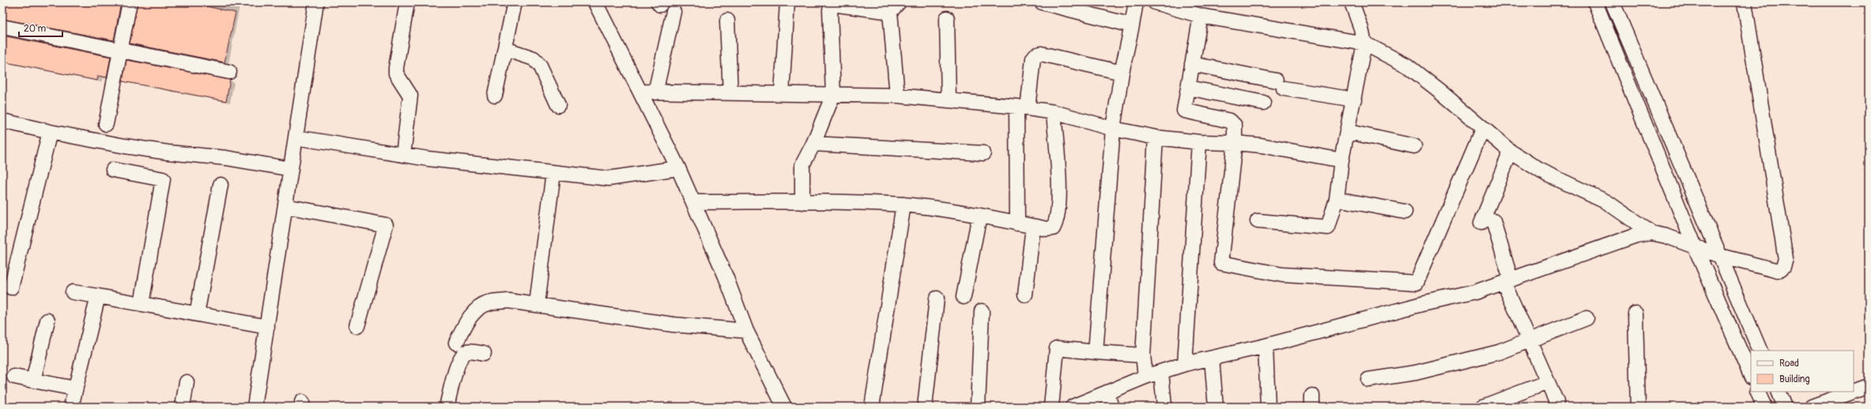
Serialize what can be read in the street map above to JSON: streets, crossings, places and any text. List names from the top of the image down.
{
  "legend": ["Road", "Building"],
  "scale_bar": "20 m"
}
